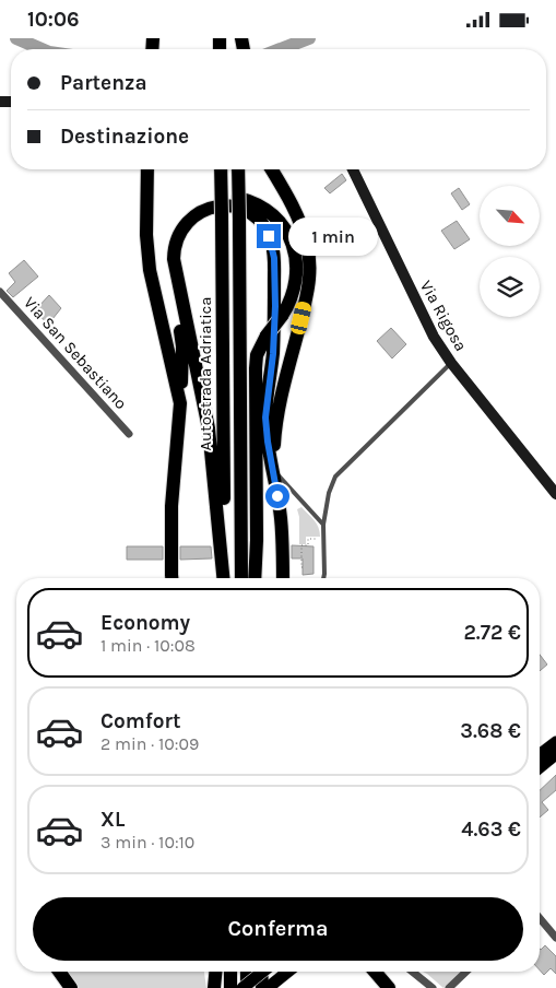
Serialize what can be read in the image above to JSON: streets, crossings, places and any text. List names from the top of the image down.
{
  "streets": {
    "highway": ["Autostrada Adriatica"],
    "main road": ["Via Rigosa"],
    "street": ["Via San Sebastiano"]
  },
  "north": "bottom right",
  "page": {
    "status": "10:06",
    "banner": ["Partenza", "Destinazione"],
    "bubble": "1 min",
    "list": [
      {
        "name": "Economy",
        "note": "1 min · 10:08",
        "value": "2.72 €"
      },
      {
        "name": "Comfort",
        "note": "2 min · 10:09",
        "value": "3.68 €"
      },
      {
        "name": "XL",
        "note": "3 min · 10:10",
        "value": "4.63 €"
      }
    ],
    "buttons": "Conferma"
  }
}
